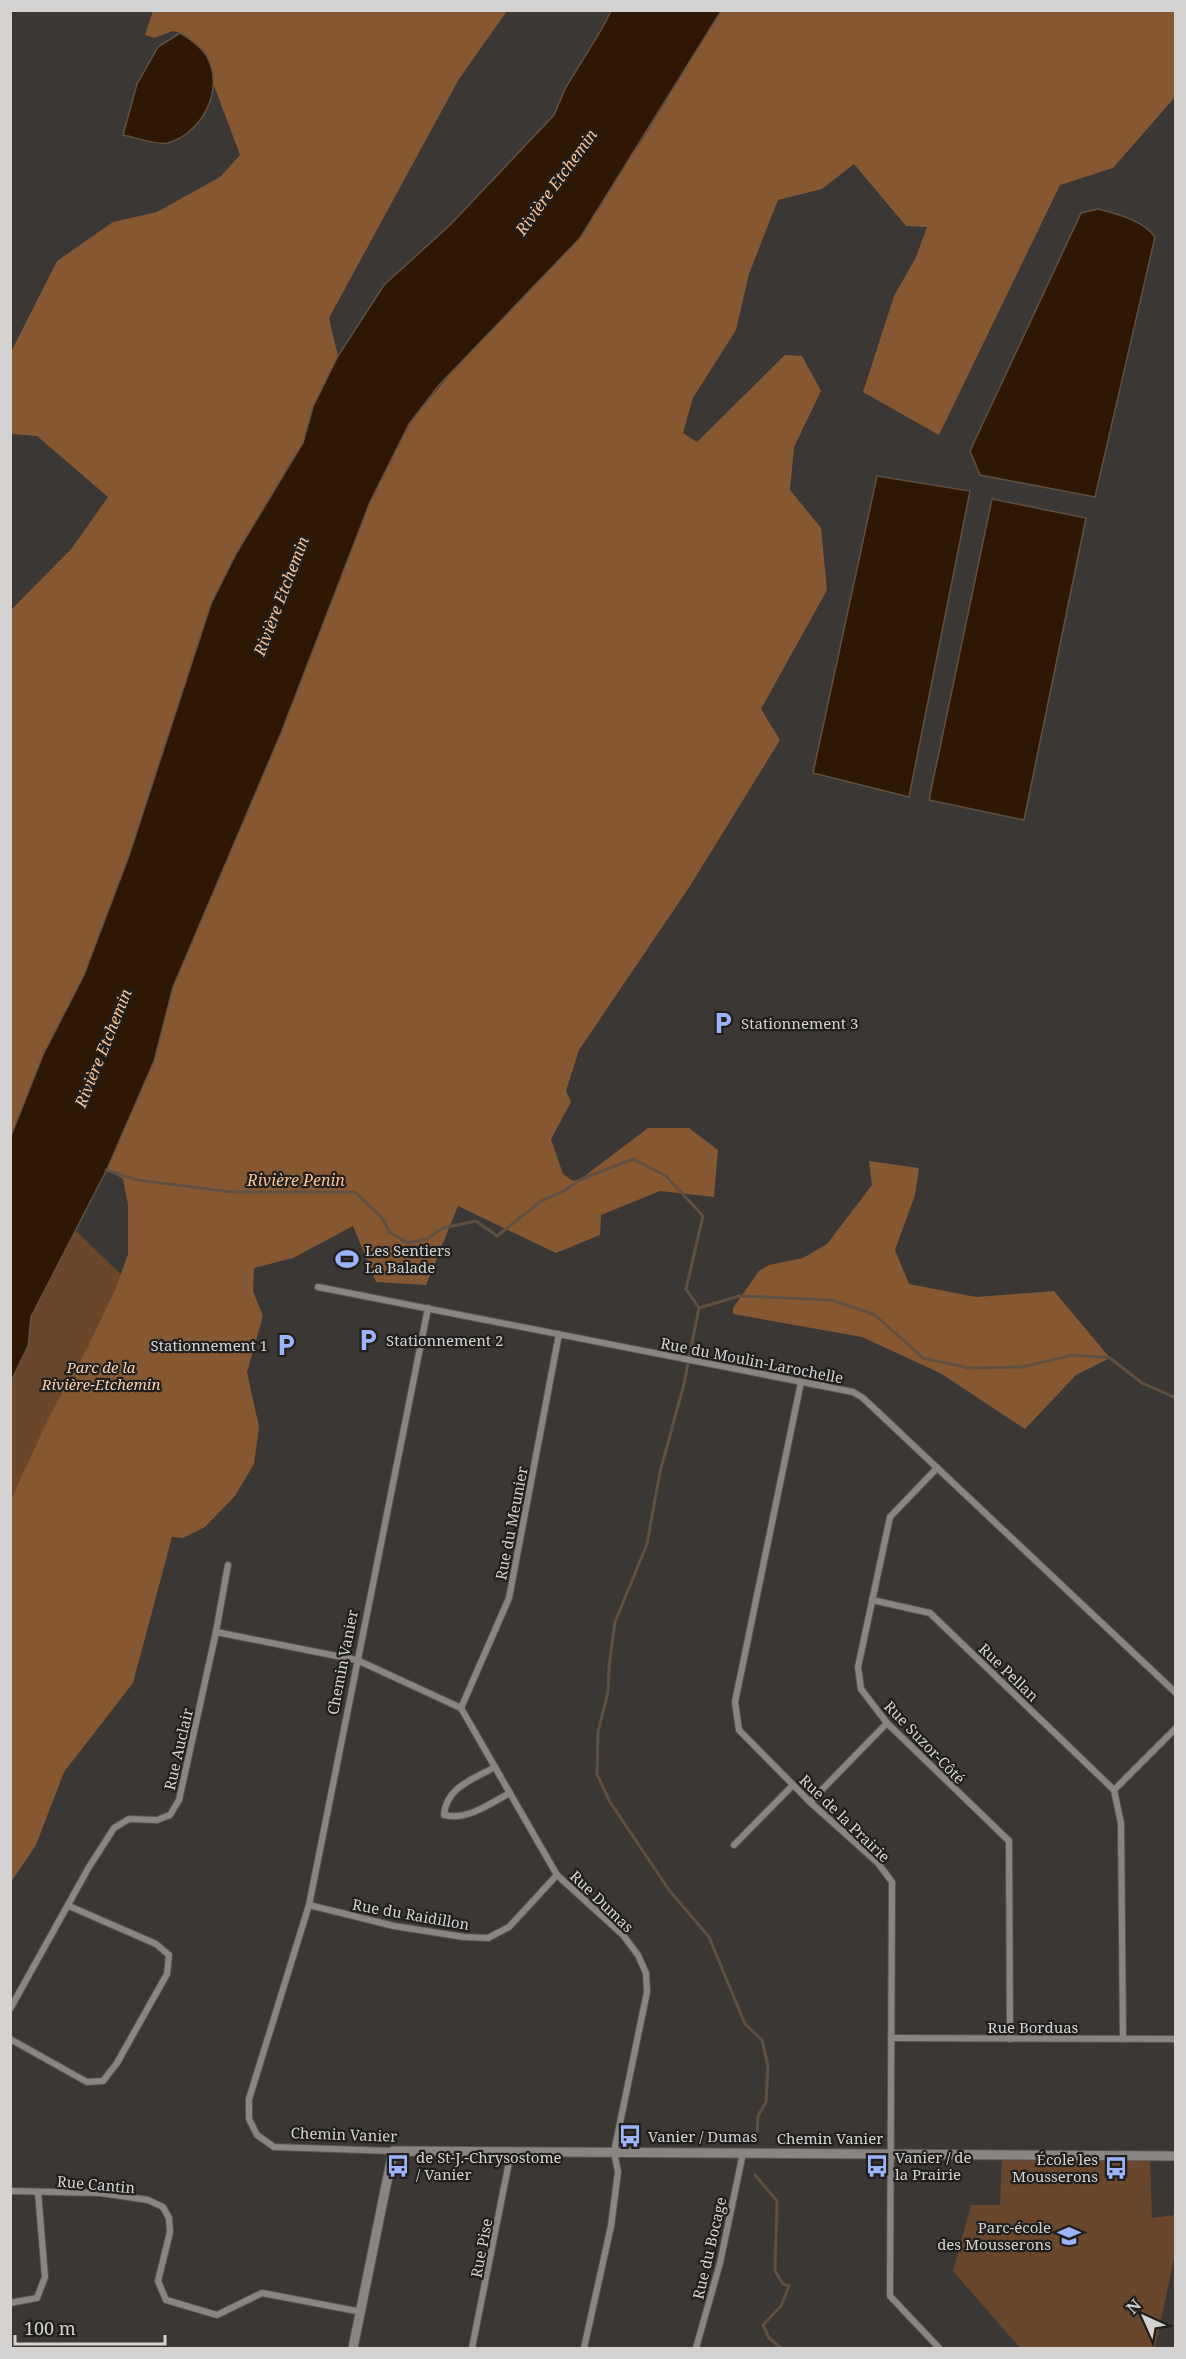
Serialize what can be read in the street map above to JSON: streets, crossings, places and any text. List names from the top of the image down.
{
  "streets": {
    "street": [
      "Rue du Moulin-Larochelle",
      "Rue du Meunier",
      "Chemin Vanier",
      "Rue Pellan",
      "Rue Suzor-Côté",
      "Rue Auclair",
      "Rue de la Prairie",
      "Rue Dumas",
      "Rue du Raidillon",
      "Rue Borduas",
      "Rue Cantin",
      "Rue Pise",
      "Rue du Bocage"
    ]
  },
  "crossings": [
    ["Rue du Moulin-Larochelle", "Rue du Meunier"],
    ["Rue du Moulin-Larochelle", "Chemin Vanier"],
    ["Rue du Moulin-Larochelle", "Rue Suzor-Côté"],
    ["Rue du Moulin-Larochelle", "Rue de la Prairie"],
    ["Rue du Meunier", "Rue Dumas"],
    ["Chemin Vanier", "Rue de la Prairie"],
    ["Chemin Vanier", "Rue Dumas"],
    ["Chemin Vanier", "Rue du Raidillon"],
    ["Chemin Vanier", "Rue Pise"],
    ["Chemin Vanier", "Rue du Bocage"],
    ["Rue Pellan", "Rue Suzor-Côté"],
    ["Rue Suzor-Côté", "Rue Borduas"],
    ["Rue de la Prairie", "Rue Borduas"],
    ["Rue Dumas", "Rue du Raidillon"]
  ],
  "water": ["Rivière Etchemin", "Rivière Penin"],
  "parks": ["Parc de la Rivière-Etchemin"],
  "places": {
    "parking": ["Stationnement 3", "Stationnement 2", "Stationnement 1"],
    "sports": ["Les Sentiers La Balade"],
    "bus stop": [
      "Vanier / Dumas",
      "de St-J.-Chrysostome / Vanier",
      "Vanier / de la Prairie",
      "École les Mousserons"
    ],
    "school or university": ["Parc-école des Mousserons"]
  },
  "scale_bar": "100 m",
  "north": "top left"
}
